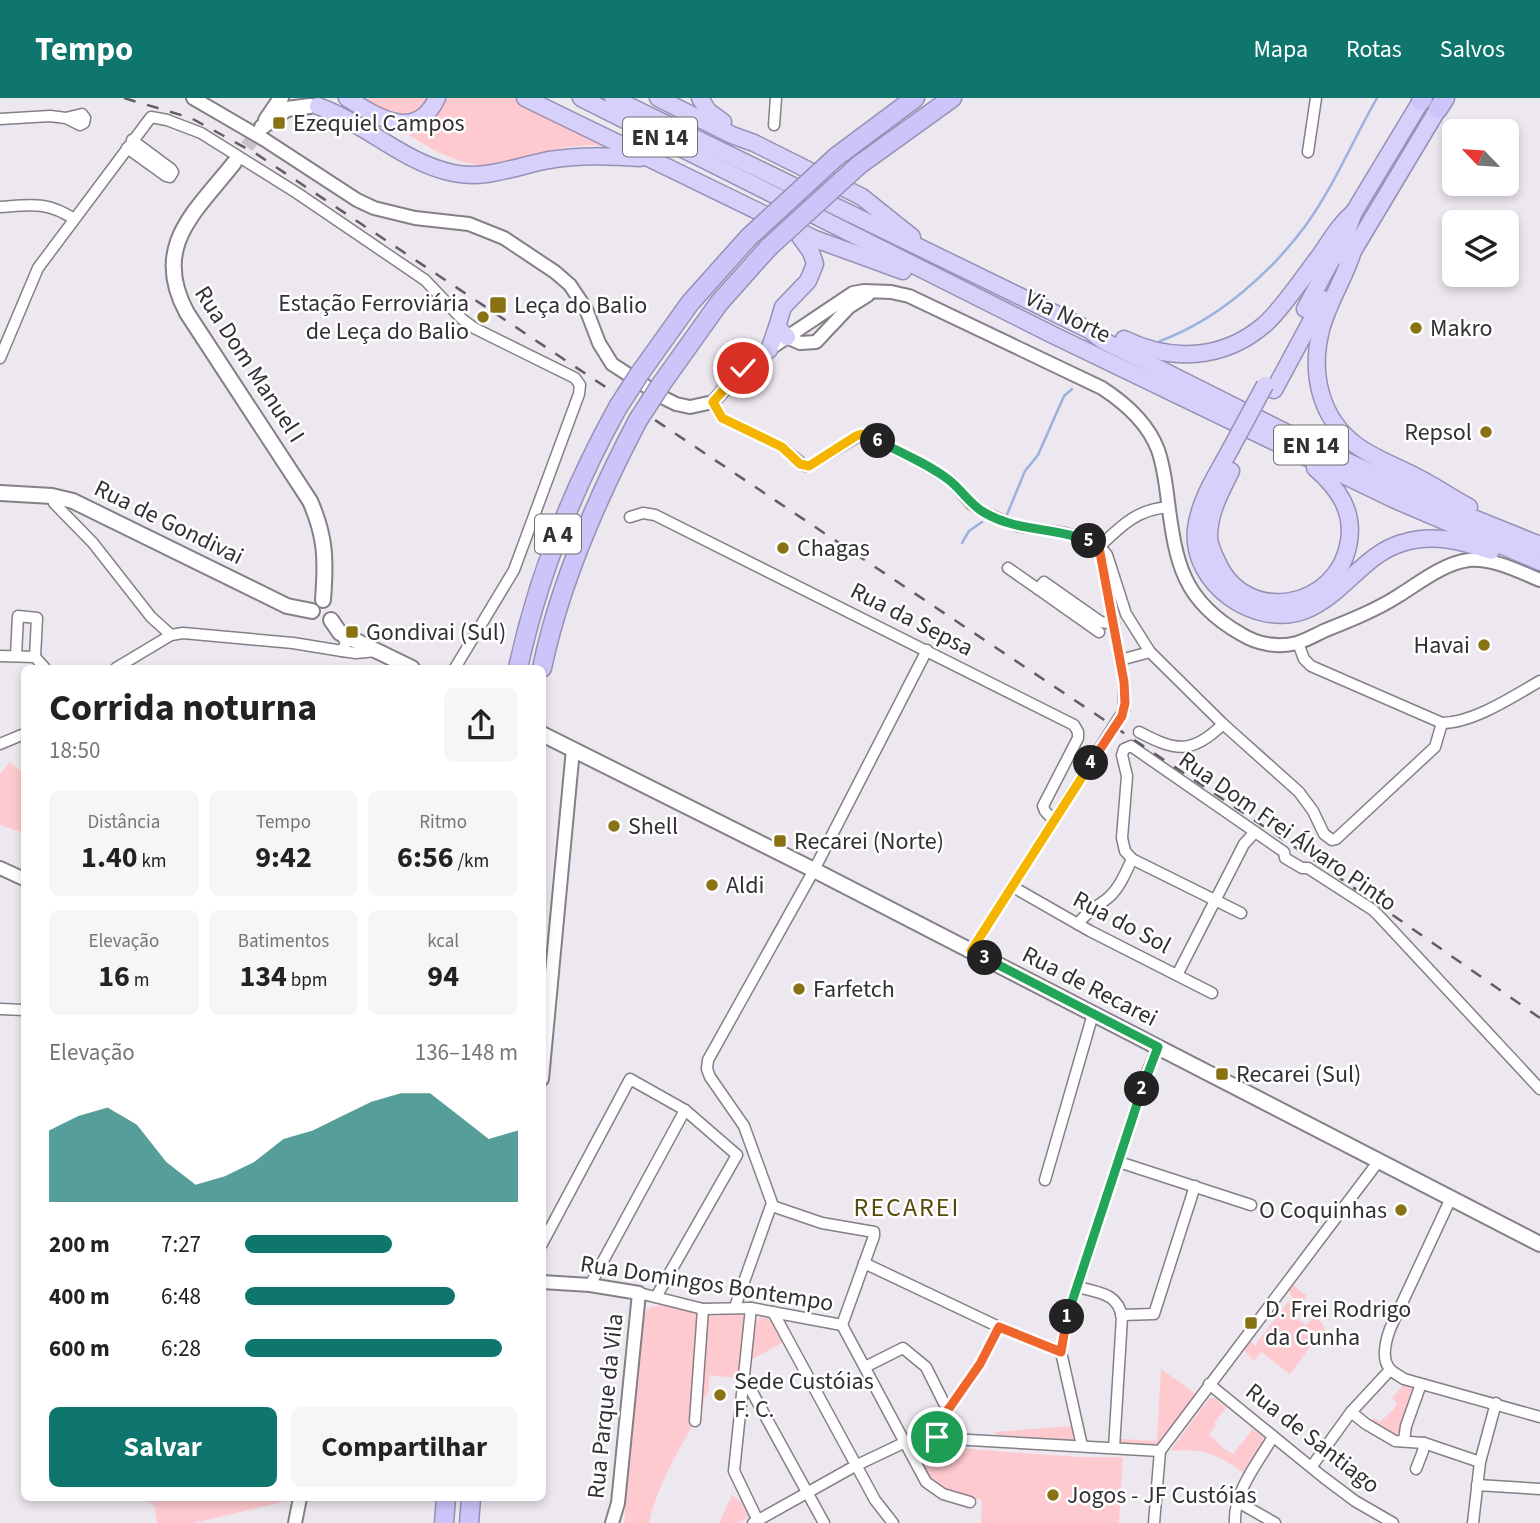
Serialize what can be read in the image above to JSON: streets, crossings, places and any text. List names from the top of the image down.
{
  "streets": {
    "highway": ["EN 14", "Via Norte", "A 4"],
    "main road": ["Rua Dom Manuel I", "Rua de Gondivai", "Rua de Recarei"],
    "street": [
      "Rua da Sepsa",
      "Rua Dom Frei Álvaro Pinto",
      "Rua do Sol",
      "Rua Domingos Bontempo",
      "Rua Parque da Vila",
      "Rua de Santiago"
    ]
  },
  "crossings": [
    ["Rua Dom Manuel I", "Rua de Gondivai"],
    ["Rua Domingos Bontempo", "Rua Parque da Vila"]
  ],
  "districts": ["RECAREI"],
  "places": {
    "transit": [
      "Ezequiel Campos",
      "Leça do Balio",
      "Gondivai (Sul)",
      "Recarei (Norte)",
      "Recarei (Sul)",
      "D. Frei Rodrigo da Cunha"
    ],
    "other": [
      "Estação Ferroviária de Leça do Balio",
      "Makro",
      "Repsol",
      "Chagas",
      "Havai",
      "Shell",
      "Aldi",
      "Farfetch",
      "O Coquinhas",
      "Sede Custóias F. C.",
      "Jogos - JF Custóias"
    ]
  },
  "north": "top left",
  "page": {
    "header": "Tempo",
    "nav": ["Mapa", "Rotas", "Salvos"],
    "pins": [
      "6",
      "5",
      "4",
      "3",
      "2",
      "1"
    ],
    "heading": ["Corrida noturna", "18:50"],
    "stats": [
      ["Distância", "1.40 km"],
      ["Tempo", "9:42"],
      ["Ritmo", "6:56 /km"],
      ["Elevação", "16 m"],
      ["Batimentos", "134 bpm"],
      ["kcal", "94"]
    ],
    "chart": ["Elevação", "136–148 m"],
    "list": [
      {
        "name": "200 m",
        "note": "7:27"
      },
      {
        "name": "400 m",
        "note": "6:48"
      },
      {
        "name": "600 m",
        "note": "6:28"
      }
    ],
    "buttons": ["Salvar", "Compartilhar"]
  }
}
